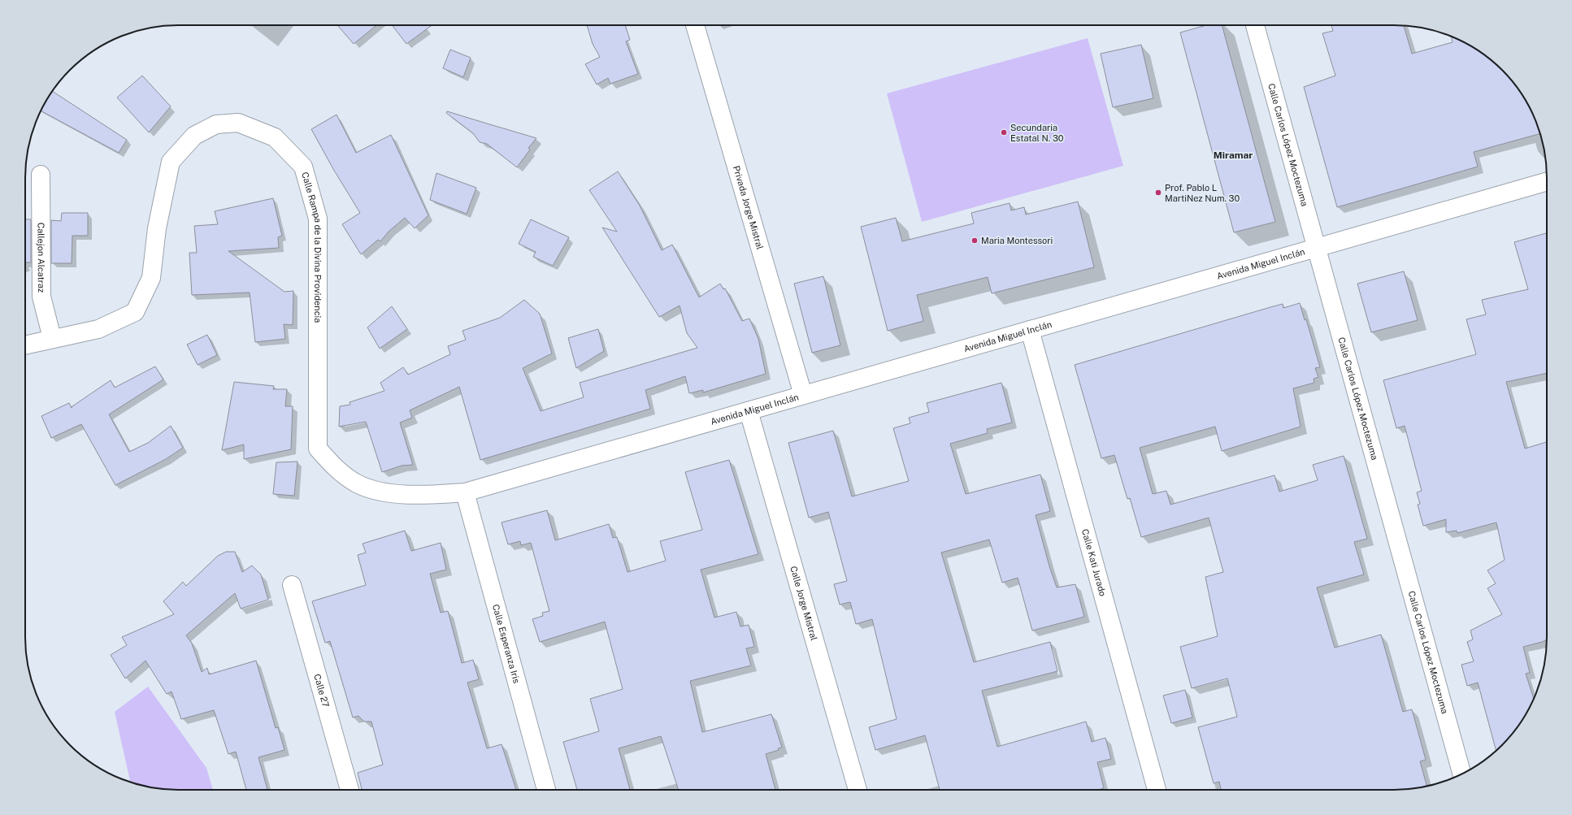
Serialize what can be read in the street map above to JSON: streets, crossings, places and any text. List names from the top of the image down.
{
  "streets": {
    "street": [
      "Calle Carlos López Moctezuma",
      "Privada Jorge Mistral",
      "Calle Rampa de la Divina Providencia",
      "Callejon Alcatraz",
      "Avenida Miguel Inclán",
      "Calle Kati Jurado",
      "Calle Jorge Mistral",
      "Calle Esperanza Iris",
      "Calle 27"
    ]
  },
  "crossings": [
    ["Calle Carlos López Moctezuma", "Avenida Miguel Inclán"],
    ["Privada Jorge Mistral", "Avenida Miguel Inclán"],
    ["Calle Rampa de la Divina Providencia", "Callejon Alcatraz"],
    ["Calle Rampa de la Divina Providencia", "Avenida Miguel Inclán"],
    ["Calle Rampa de la Divina Providencia", "Calle Esperanza Iris"],
    ["Avenida Miguel Inclán", "Calle Kati Jurado"],
    ["Avenida Miguel Inclán", "Calle Jorge Mistral"],
    ["Avenida Miguel Inclán", "Calle Esperanza Iris"]
  ],
  "districts": ["Miramar"],
  "places": ["Secundaria Estatal N. 30", "Prof. Pablo L MartiNez Num. 30", "Maria Montessori"]
}
